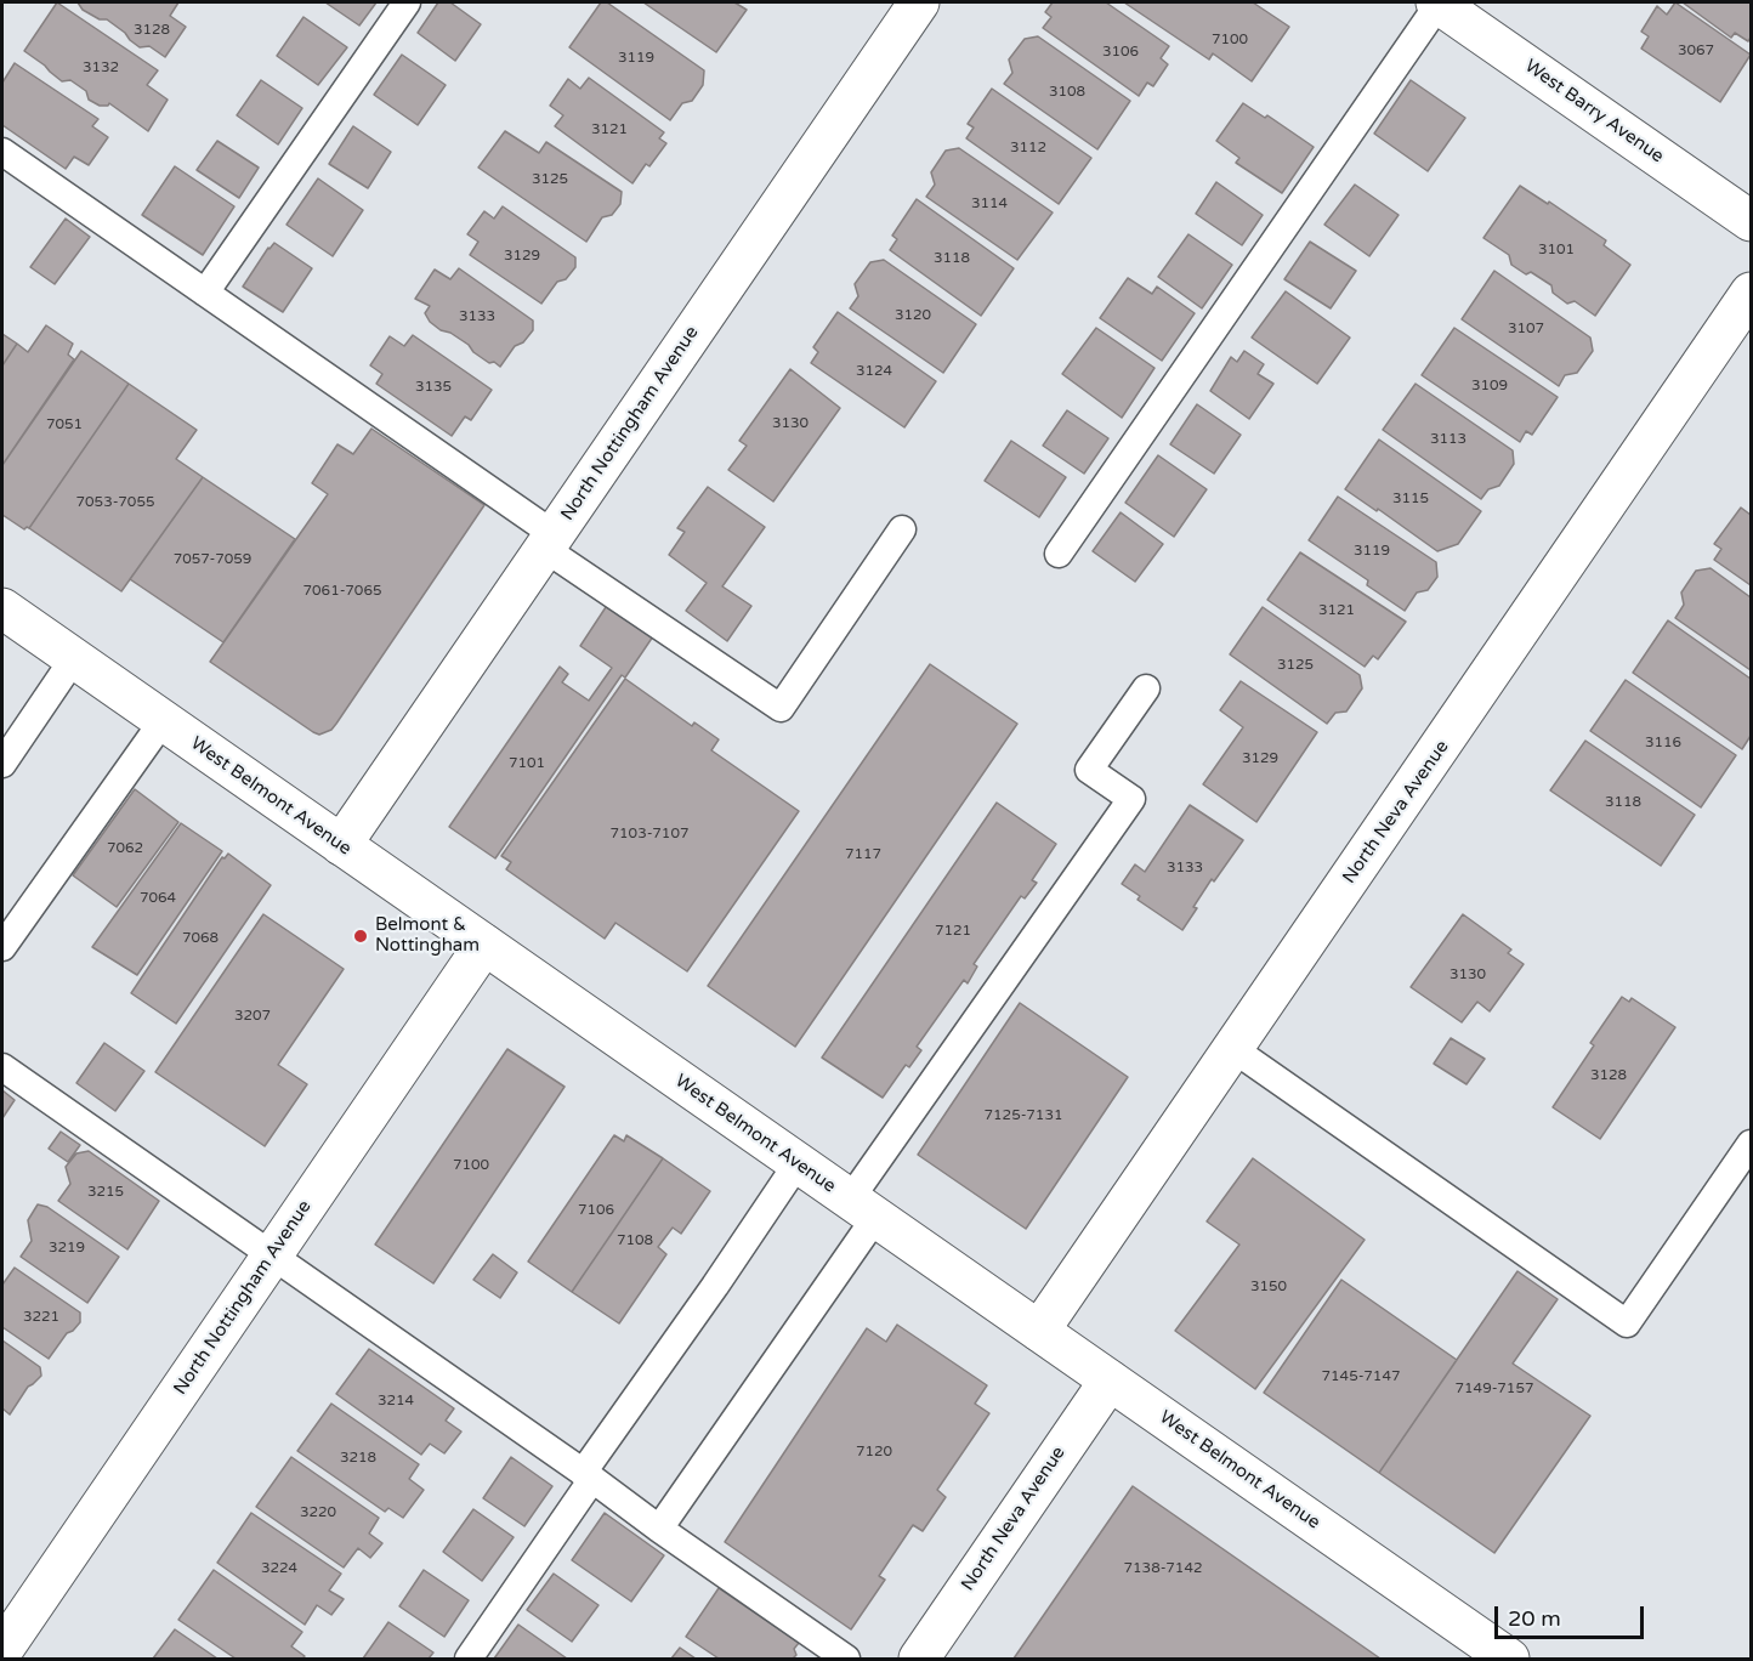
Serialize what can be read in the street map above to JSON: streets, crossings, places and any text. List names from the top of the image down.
{
  "streets": {
    "street": [
      "West Barry Avenue",
      "North Nottingham Avenue",
      "West Belmont Avenue",
      "North Neva Avenue"
    ]
  },
  "crossings": [
    ["North Nottingham Avenue", "West Belmont Avenue"],
    ["West Belmont Avenue", "North Neva Avenue"]
  ],
  "places": ["Belmont & Nottingham"],
  "house_numbers": [
    "3128",
    "7100",
    "3067",
    "3106",
    "3119",
    "3132",
    "3108",
    "3121",
    "3112",
    "3125",
    "3114",
    "3101",
    "3129",
    "3118",
    "3120",
    "3133",
    "3107",
    "3124",
    "3109",
    "3135",
    "3130",
    "7051",
    "3113",
    "3115",
    "7053-7055",
    "3119",
    "7057-7059",
    "7061-7065",
    "3121",
    "3125",
    "3116",
    "3129",
    "7101",
    "3118",
    "7103-7107",
    "7062",
    "7117",
    "3133",
    "7064",
    "7121",
    "7068",
    "3130",
    "3207",
    "3128",
    "7125-7131",
    "7100",
    "3215",
    "7106",
    "7108",
    "3219",
    "3150",
    "3221",
    "7145-7147",
    "7149-7157",
    "3214",
    "7120",
    "3218",
    "3220",
    "3224",
    "7138-7142"
  ],
  "scale_bar": "20 m"
}
